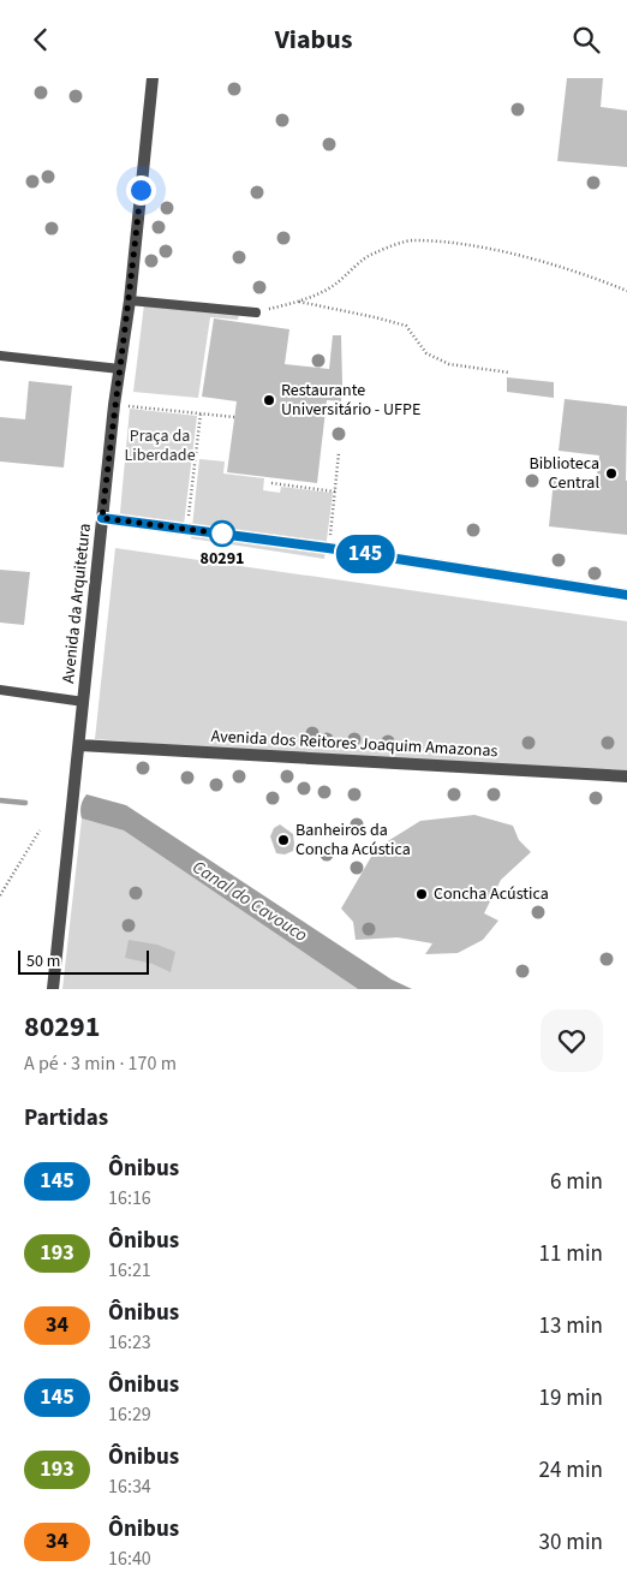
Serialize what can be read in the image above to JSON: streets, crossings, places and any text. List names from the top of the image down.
{
  "streets": {
    "street": ["Avenida da Arquitetura", "Avenida dos Reitores Joaquim Amazonas"]
  },
  "crossings": [
    ["Avenida da Arquitetura", "Avenida dos Reitores Joaquim Amazonas"]
  ],
  "water": ["Canal do Cavouco"],
  "parks": ["Praça da Liberdade"],
  "places": [
    "Restaurante Universitário - UFPE",
    "Biblioteca Central",
    "80291",
    "Banheiros da Concha Acústica",
    "Concha Acústica"
  ],
  "lines": ["bus line 145"],
  "scale_bar": "50 m",
  "page": {
    "header": "Viabus",
    "on_map": "145",
    "scale": "50 m",
    "heading": [
      ["80291", "A pé · 3 min · 170 m"],
      "Partidas"
    ],
    "list": [
      {
        "mark": "145",
        "name": "Ônibus",
        "note": "16:16",
        "value": "6 min"
      },
      {
        "mark": "193",
        "name": "Ônibus",
        "note": "16:21",
        "value": "11 min"
      },
      {
        "mark": "34",
        "name": "Ônibus",
        "note": "16:23",
        "value": "13 min"
      },
      {
        "mark": "145",
        "name": "Ônibus",
        "note": "16:29",
        "value": "19 min"
      },
      {
        "mark": "193",
        "name": "Ônibus",
        "note": "16:34",
        "value": "24 min"
      },
      {
        "mark": "34",
        "name": "Ônibus",
        "note": "16:40",
        "value": "30 min"
      }
    ]
  }
}
